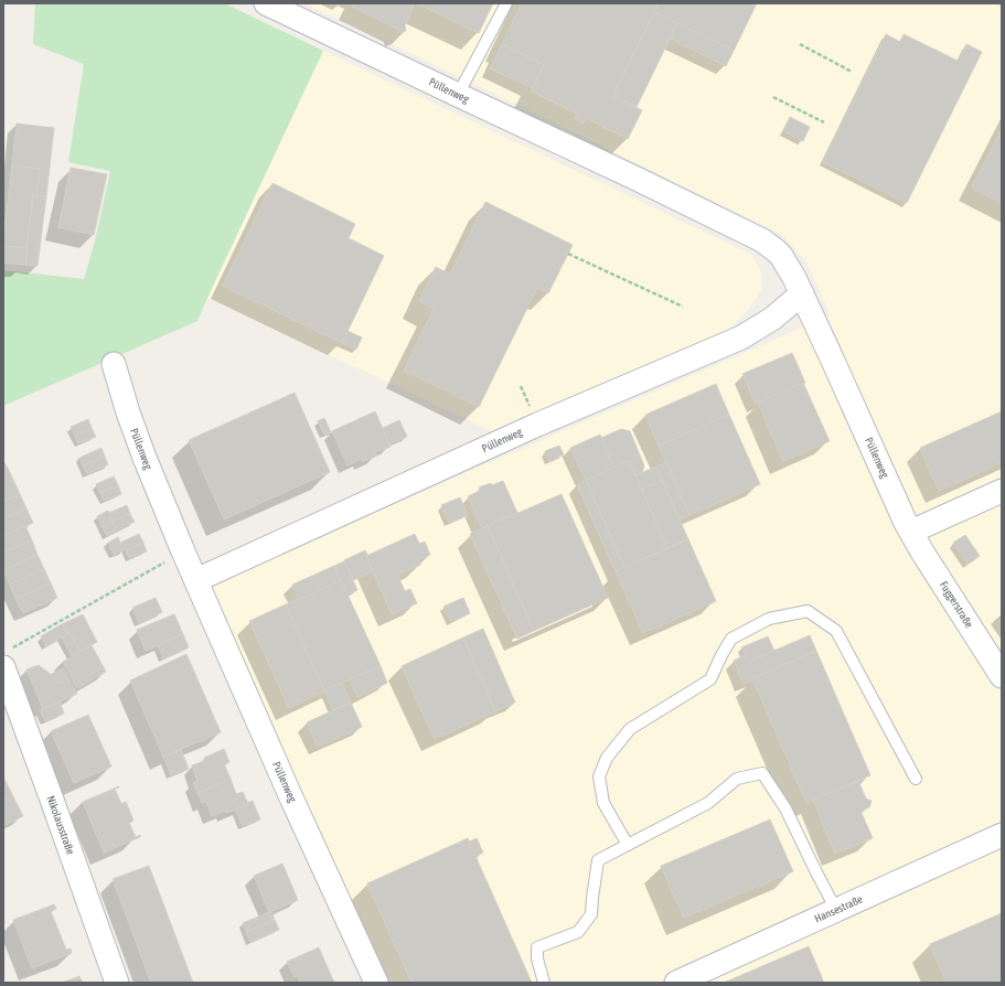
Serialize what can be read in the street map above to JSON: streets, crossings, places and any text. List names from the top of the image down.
{
  "streets": {
    "street": [
      "Püllenweg",
      "Fuggerstraße",
      "Nikolausstraße",
      "Hansestraße"
    ]
  },
  "crossings": [
    ["Püllenweg", "Fuggerstraße"]
  ]
}
